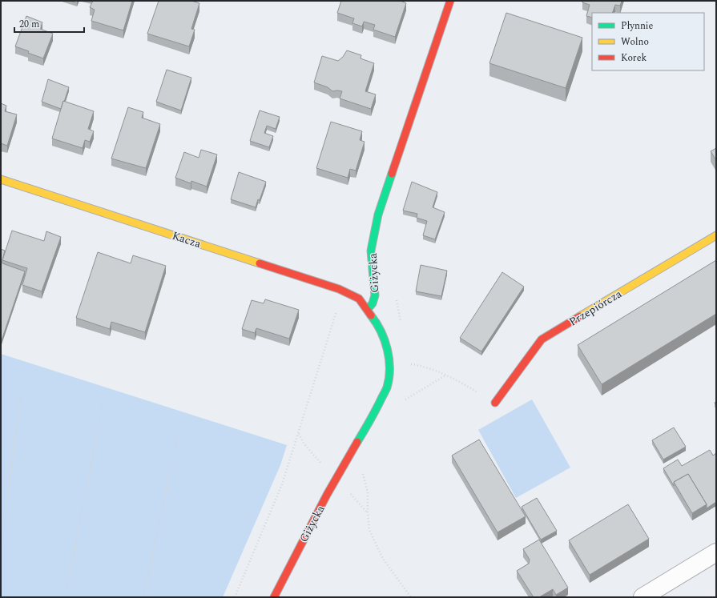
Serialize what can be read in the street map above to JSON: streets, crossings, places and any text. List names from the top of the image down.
{
  "streets": {
    "street": ["Kacza", "Giżycka", "Przepiórcza"]
  },
  "crossings": [
    ["Kacza", "Giżycka"]
  ],
  "legend": ["Płynnie", "Wolno", "Korek"],
  "scale_bar": "20 m"
}
